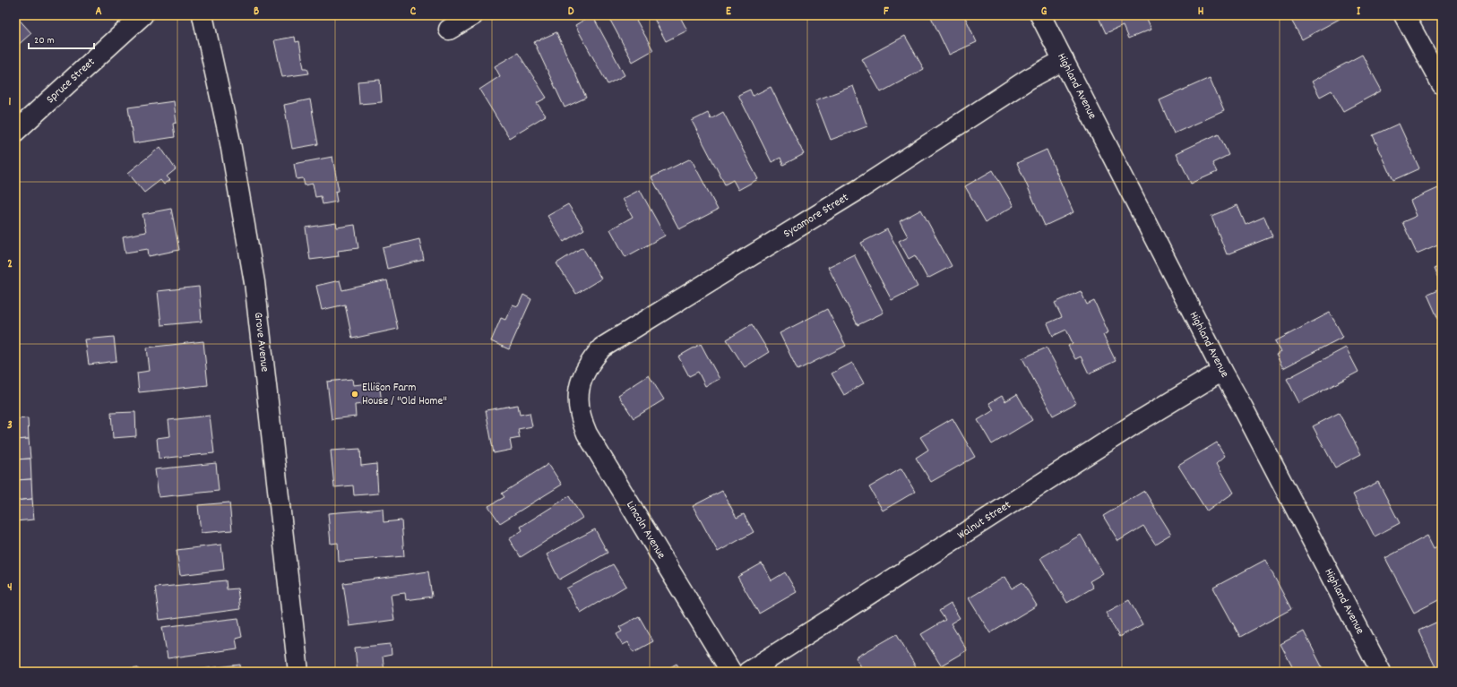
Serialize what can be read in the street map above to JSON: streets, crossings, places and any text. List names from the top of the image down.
{
  "streets": {
    "street": [
      "Spruce Street",
      "Highland Avenue",
      "Sycamore Street",
      "Grove Avenue",
      "Walnut Street",
      "Lincoln Avenue"
    ]
  },
  "crossings": [
    ["Highland Avenue", "Sycamore Street"],
    ["Highland Avenue", "Walnut Street"],
    ["Sycamore Street", "Lincoln Avenue"]
  ],
  "places": ["Ellison Farm House / \"Old Home\""],
  "scale_bar": "20 m",
  "grid": {
    "columns": [
      "A",
      "B",
      "C",
      "D",
      "E",
      "F",
      "G",
      "H",
      "I"
    ],
    "rows": [
      "1",
      "2",
      "3",
      "4"
    ]
  }
}
